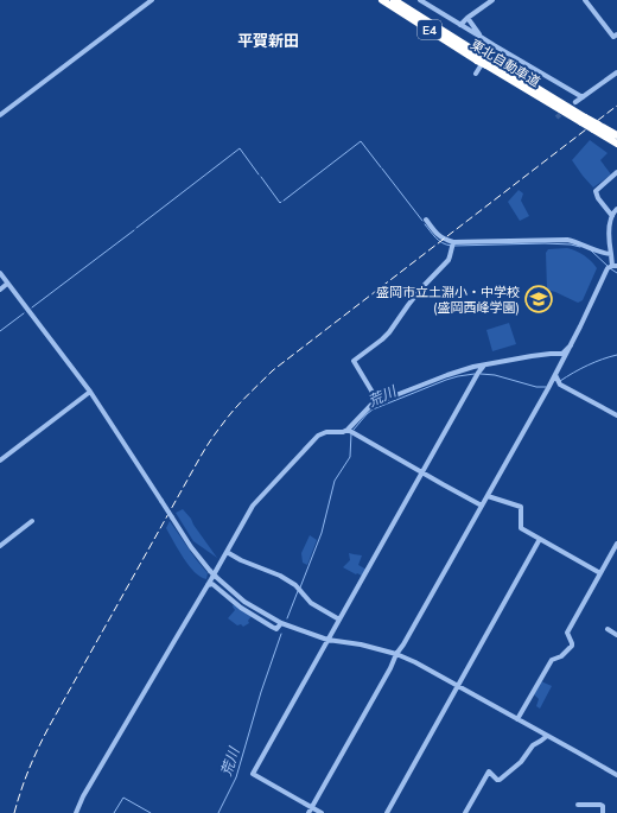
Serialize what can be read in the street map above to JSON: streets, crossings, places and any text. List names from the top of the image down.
{
  "streets": {
    "highway": ["E4", "東北自動車道"]
  },
  "districts": ["平賀新田"],
  "water": ["荒川"],
  "places": {
    "school or university": ["盛岡市立土淵小・中学校 (盛岡西峰学園)"]
  }
}
